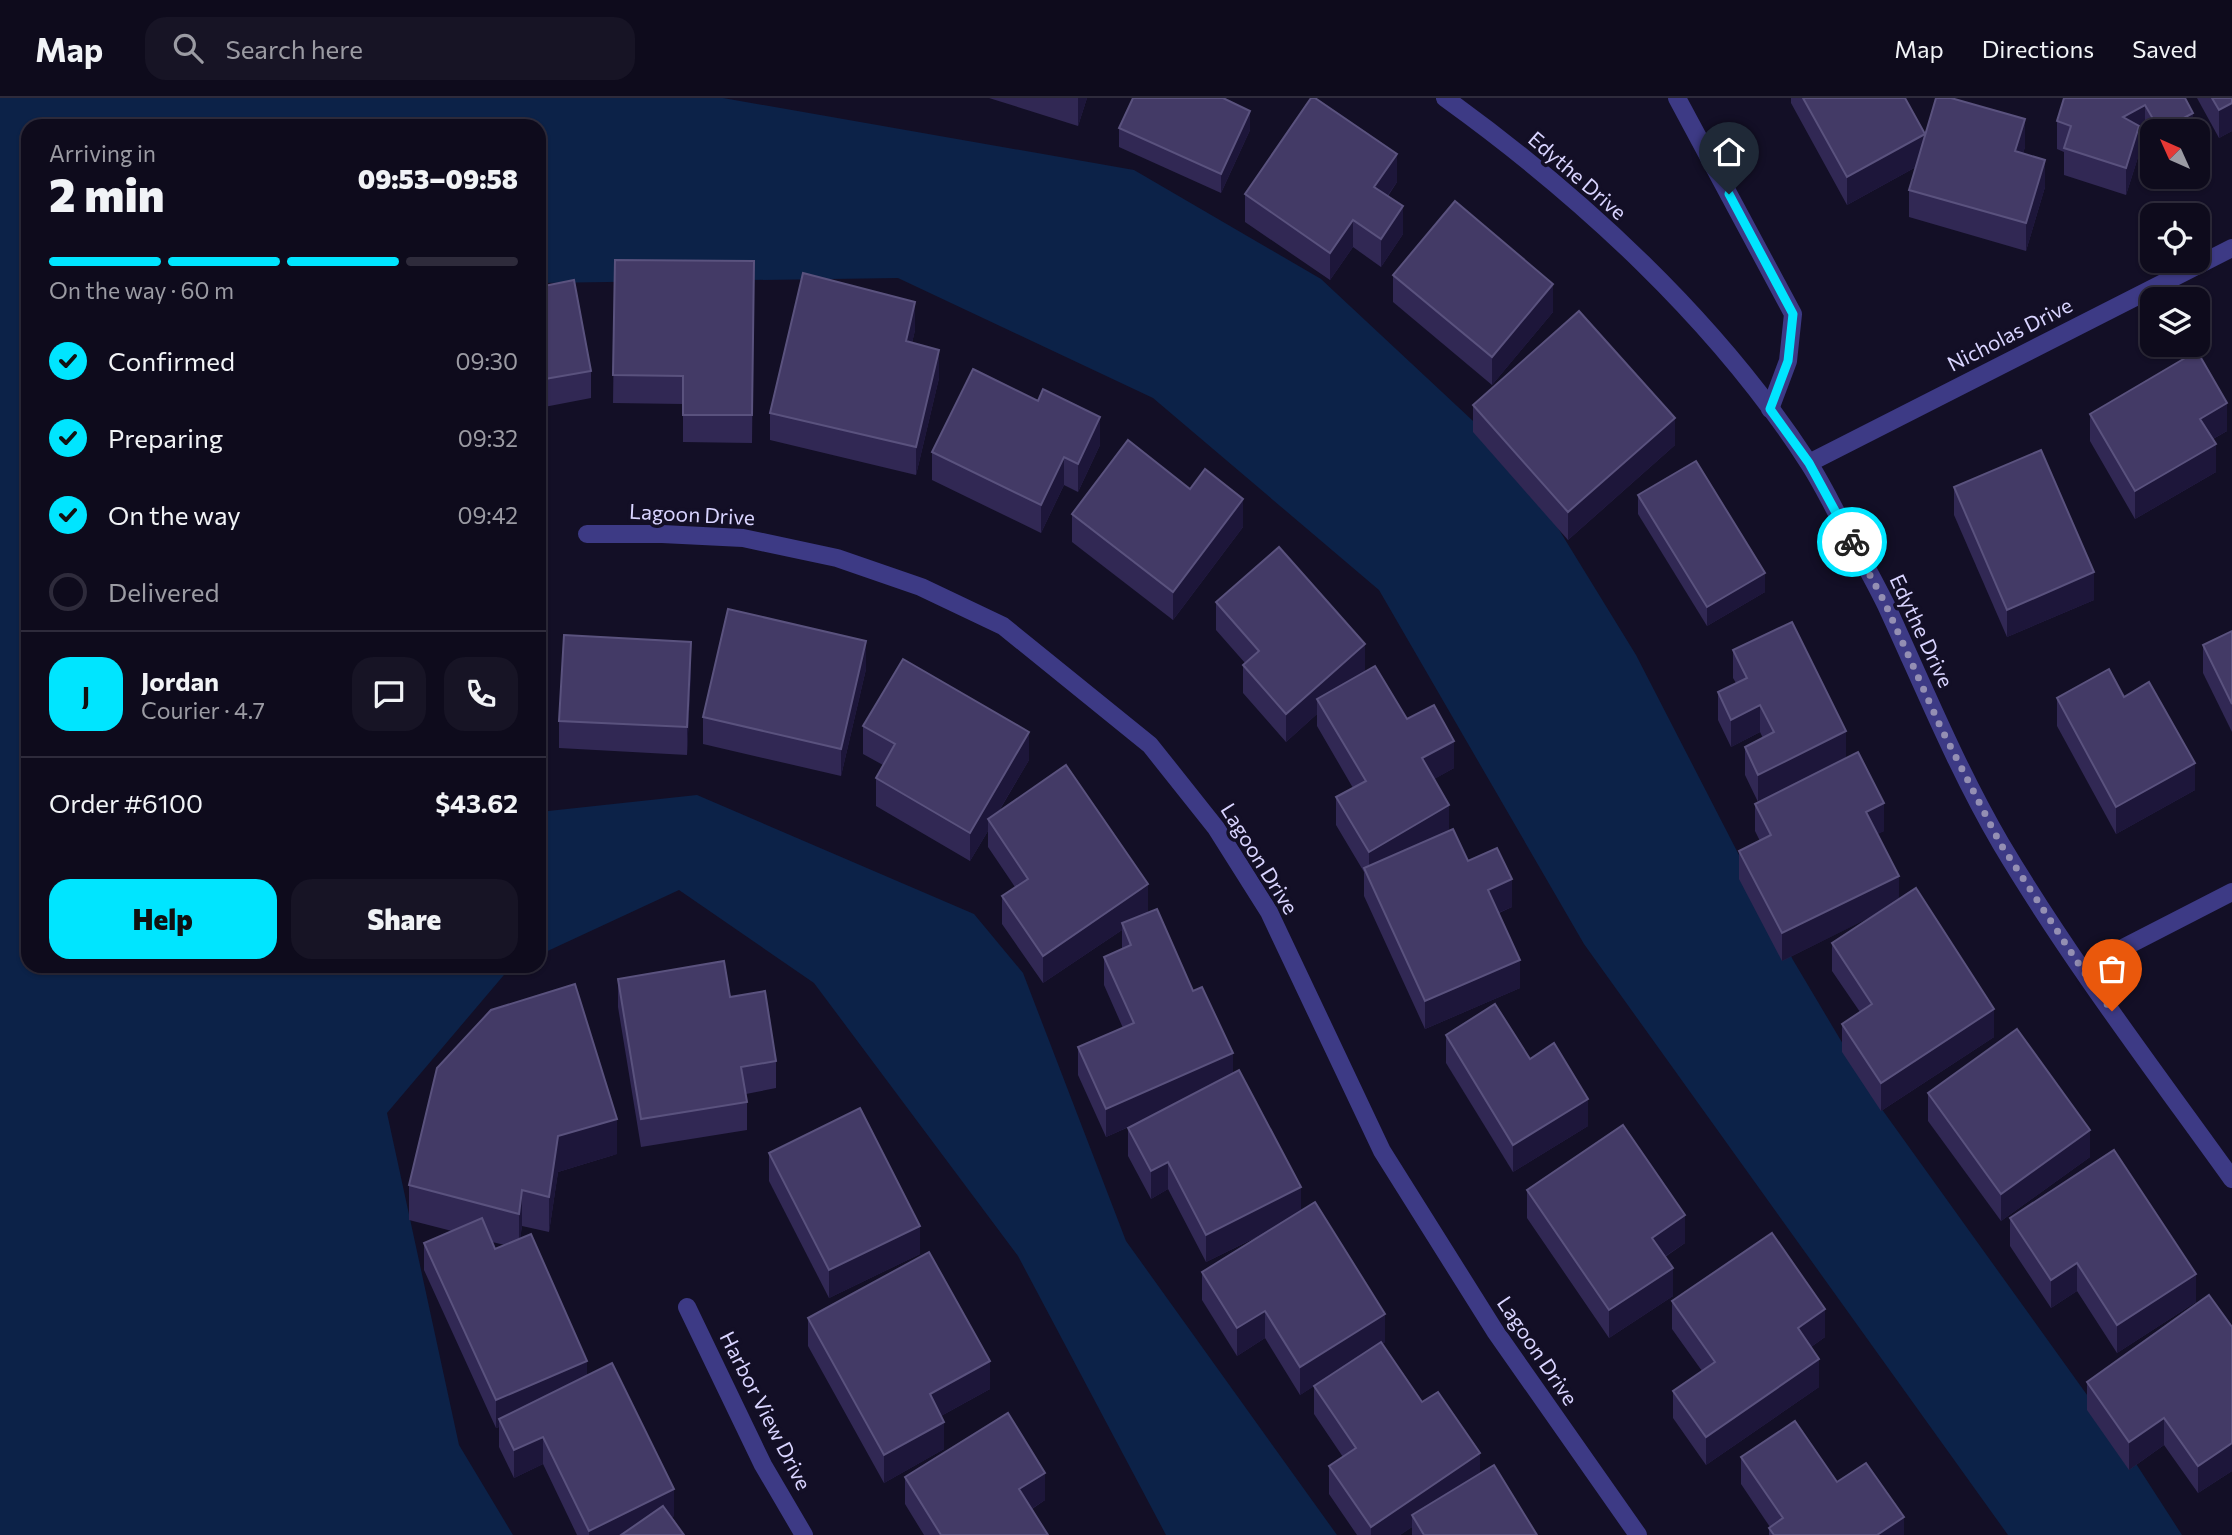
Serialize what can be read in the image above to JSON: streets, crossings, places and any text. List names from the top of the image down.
{
  "streets": {
    "street": [
      "Edythe Drive",
      "Nicholas Drive",
      "Lagoon Drive",
      "Harbor View Drive"
    ]
  },
  "crossings": [
    ["Edythe Drive", "Nicholas Drive"]
  ],
  "north": "top left",
  "page": {
    "header": "Map",
    "search": "Search here",
    "nav": ["Map", "Directions", "Saved"],
    "heading": ["2 min", "Arriving in", "09:53–09:58"],
    "panel": [
      "Jordan",
      "Courier · 4.7",
      "Order #6100",
      "$43.62"
    ],
    "bar": "On the way · 60 m",
    "list": [
      ["Confirmed", "09:30"],
      ["Preparing", "09:32"],
      ["On the way", "09:42"],
      "Delivered"
    ],
    "round": "J",
    "buttons": ["Help", "Share"]
  }
}
